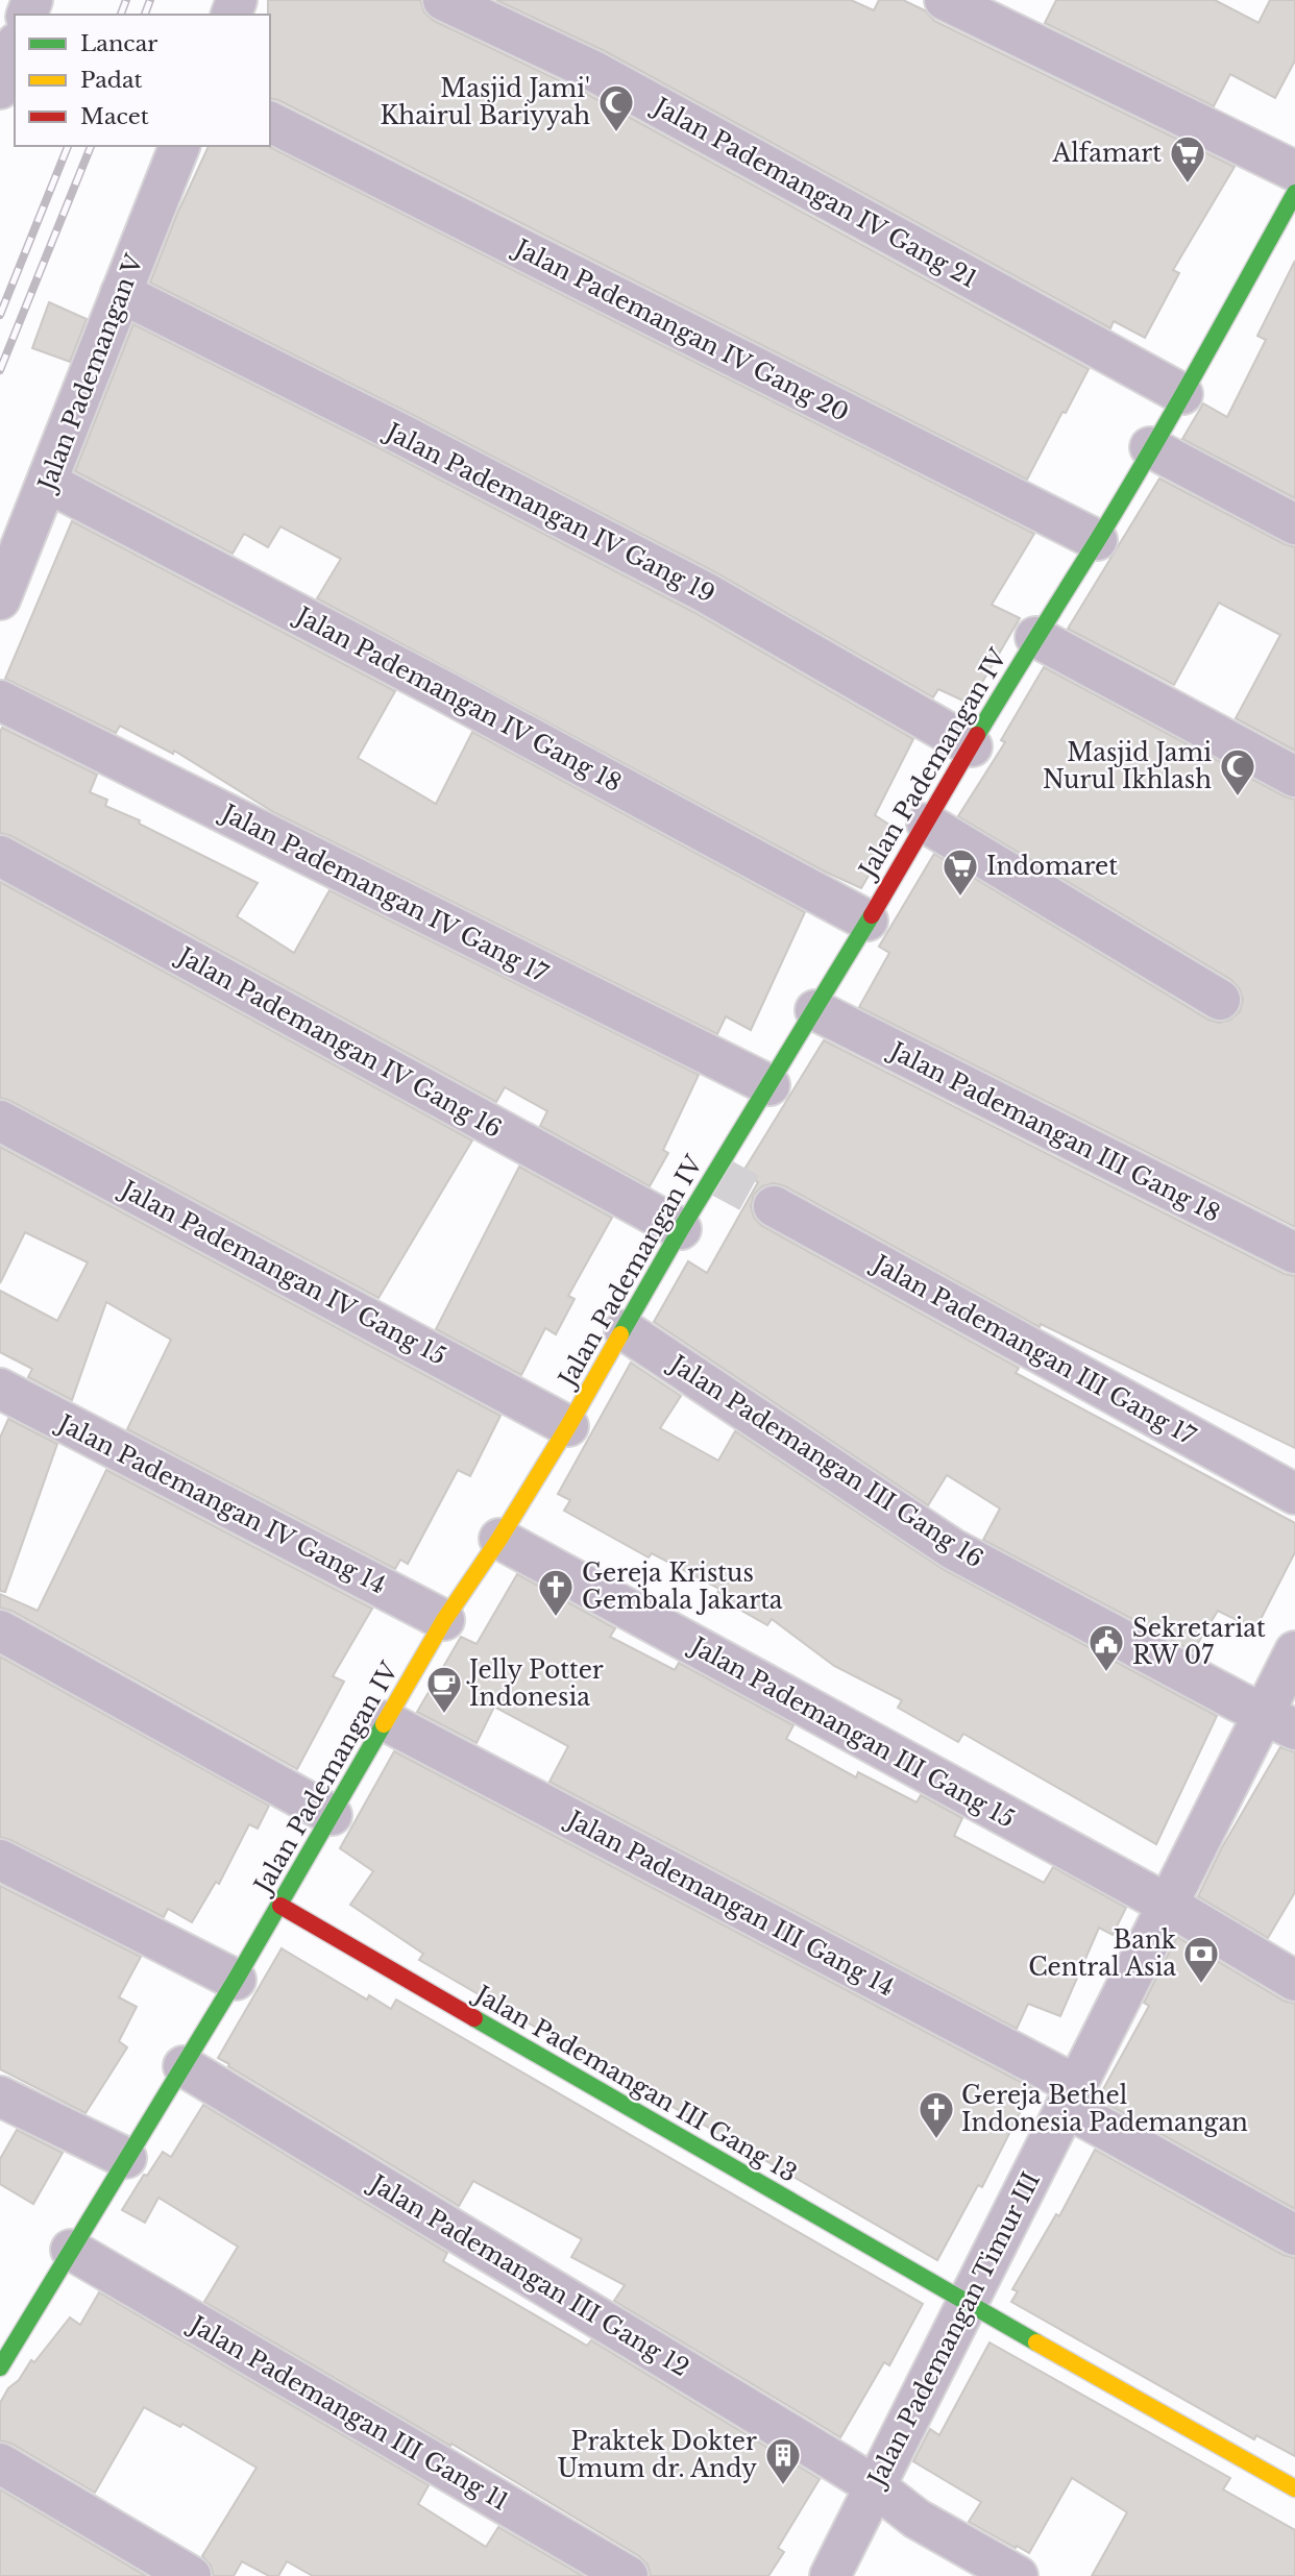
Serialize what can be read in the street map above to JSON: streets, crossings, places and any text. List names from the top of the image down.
{
  "streets": {
    "street": [
      "Jalan Pademangan IV Gang 21",
      "Jalan Pademangan IV Gang 20",
      "Jalan Pademangan V",
      "Jalan Pademangan IV Gang 19",
      "Jalan Pademangan IV Gang 18",
      "Jalan Pademangan IV",
      "Jalan Pademangan IV Gang 17",
      "Jalan Pademangan IV Gang 16",
      "Jalan Pademangan III Gang 18",
      "Jalan Pademangan IV Gang 15",
      "Jalan Pademangan III Gang 17",
      "Jalan Pademangan III Gang 16",
      "Jalan Pademangan IV Gang 14",
      "Jalan Pademangan III Gang 15",
      "Jalan Pademangan III Gang 14",
      "Jalan Pademangan III Gang 13",
      "Jalan Pademangan III Gang 12",
      "Jalan Pademangan Timur III",
      "Jalan Pademangan III Gang 11"
    ]
  },
  "crossings": [
    ["Jalan Pademangan IV Gang 21", "Jalan Pademangan IV"],
    ["Jalan Pademangan IV Gang 20", "Jalan Pademangan IV"],
    ["Jalan Pademangan V", "Jalan Pademangan IV Gang 19"],
    ["Jalan Pademangan V", "Jalan Pademangan IV Gang 18"],
    ["Jalan Pademangan IV Gang 19", "Jalan Pademangan IV"],
    ["Jalan Pademangan IV Gang 18", "Jalan Pademangan IV"],
    ["Jalan Pademangan IV", "Jalan Pademangan IV Gang 17"],
    ["Jalan Pademangan IV", "Jalan Pademangan IV Gang 16"],
    ["Jalan Pademangan IV", "Jalan Pademangan III Gang 18"],
    ["Jalan Pademangan IV", "Jalan Pademangan IV Gang 15"],
    ["Jalan Pademangan IV", "Jalan Pademangan III Gang 16"],
    ["Jalan Pademangan IV", "Jalan Pademangan IV Gang 14"],
    ["Jalan Pademangan IV", "Jalan Pademangan III Gang 15"],
    ["Jalan Pademangan IV", "Jalan Pademangan III Gang 14"],
    ["Jalan Pademangan IV", "Jalan Pademangan III Gang 13"],
    ["Jalan Pademangan IV", "Jalan Pademangan III Gang 12"],
    ["Jalan Pademangan IV", "Jalan Pademangan III Gang 11"],
    ["Jalan Pademangan III Gang 16", "Jalan Pademangan Timur III"],
    ["Jalan Pademangan III Gang 15", "Jalan Pademangan Timur III"],
    ["Jalan Pademangan III Gang 14", "Jalan Pademangan Timur III"],
    ["Jalan Pademangan III Gang 13", "Jalan Pademangan Timur III"],
    ["Jalan Pademangan III Gang 12", "Jalan Pademangan Timur III"]
  ],
  "places": {
    "mosque": ["Masjid Jami' Khairul Bariyyah", "Masjid Jami Nurul Ikhlash"],
    "supermarket": ["Alfamart", "Indomaret"],
    "church": ["Gereja Kristus Gembala Jakarta", "Gereja Bethel Indonesia Pademangan"],
    "public building": ["Sekretariat RW 07"],
    "cafe": ["Jelly Potter Indonesia"],
    "bank": ["Bank Central Asia"],
    "building": ["Praktek Dokter Umum dr. Andy"]
  },
  "legend": ["Lancar", "Padat", "Macet"]
}
